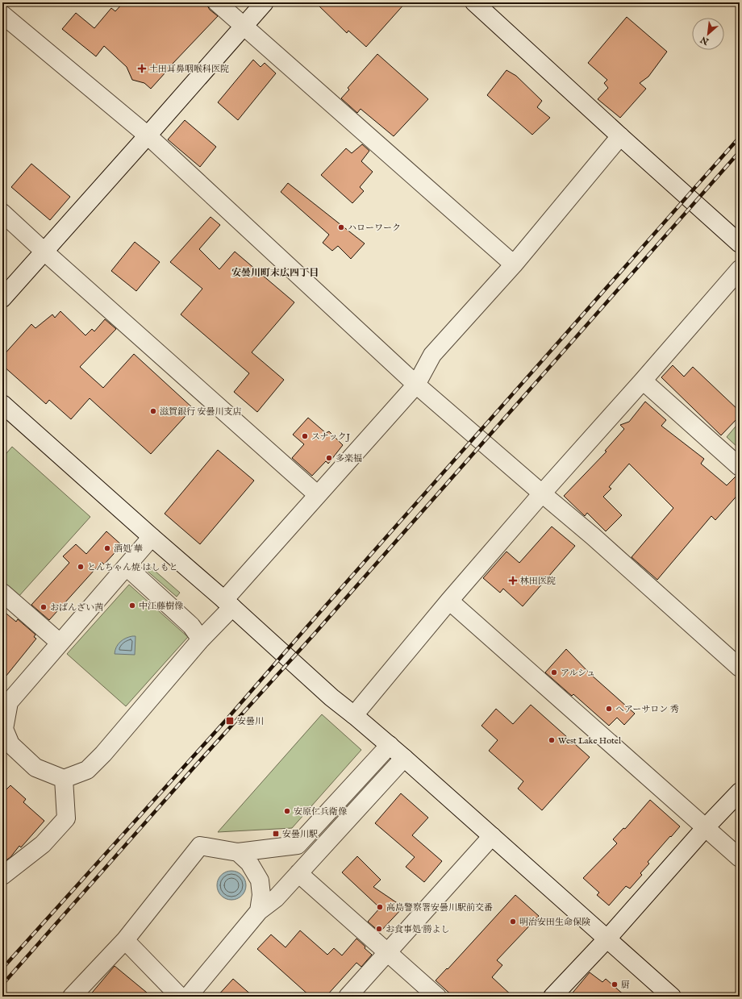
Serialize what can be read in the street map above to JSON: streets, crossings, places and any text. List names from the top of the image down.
{
  "districts": ["安曇川町末広四丁目"],
  "places": {
    "health": ["土田耳鼻咽喉科医院", "林田医院"],
    "other": [
      "ハローワーク",
      "滋賀銀行 安曇川支店",
      "スナックJ",
      "多楽福",
      "酒処 華",
      "とんちゃん焼 はしもと",
      "中江藤樹像",
      "おばんざい茜",
      "アルシュ",
      "ヘアーサロン 秀",
      "West Lake Hotel",
      "安原仁兵衛像",
      "高島警察署安曇川駅前交番",
      "明治安田生命保険",
      "お食事処 勝よし",
      "厨"
    ],
    "transit": ["安曇川", "安曇川駅"]
  },
  "north": "bottom left"
}
